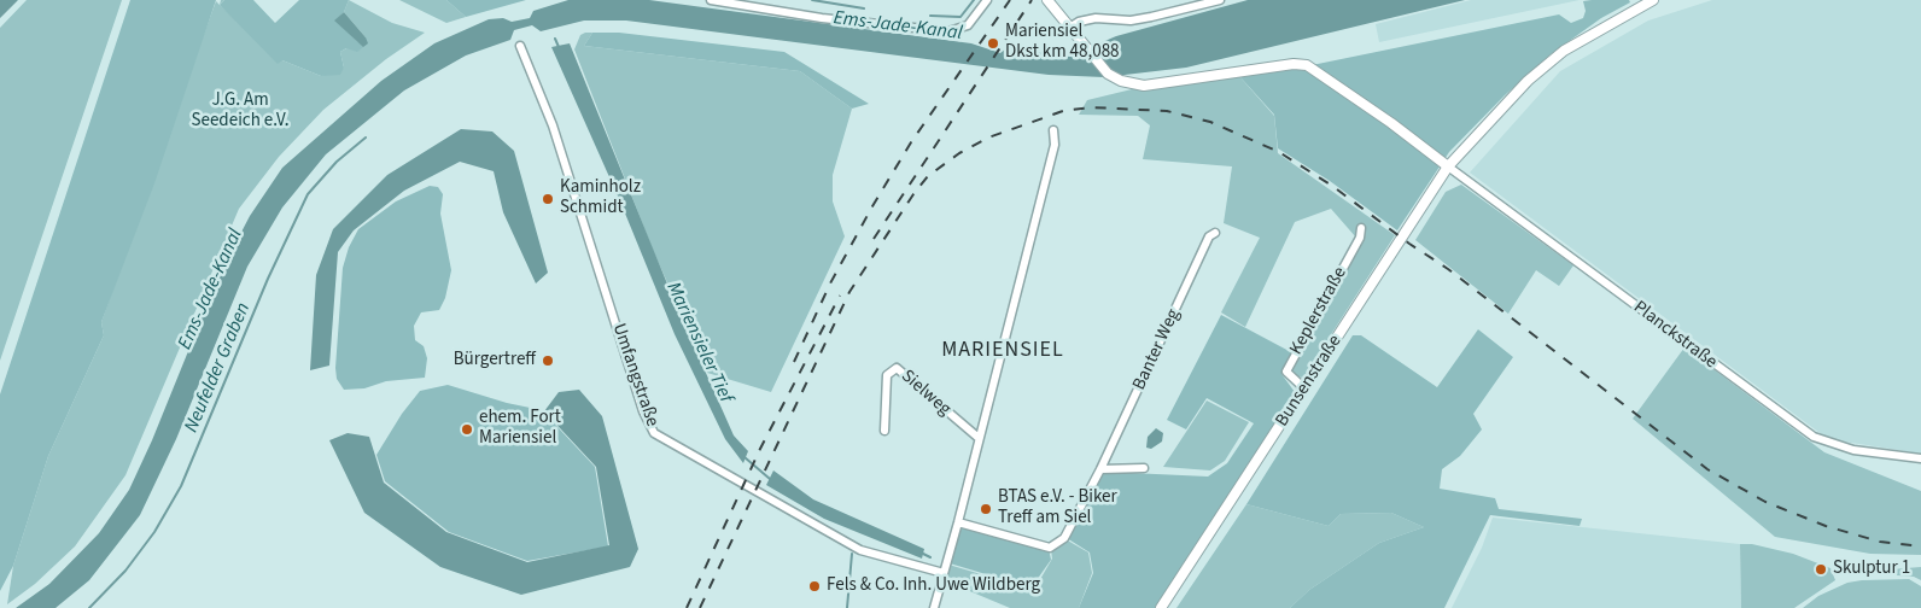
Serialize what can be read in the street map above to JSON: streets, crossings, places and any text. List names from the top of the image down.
{
  "streets": {
    "street": [
      "Keplerstraße",
      "Planckstraße",
      "Banter Weg",
      "Umfangstraße",
      "Bunsenstraße",
      "Sielweg"
    ]
  },
  "crossings": [
    ["Keplerstraße", "Bunsenstraße"],
    ["Planckstraße", "Bunsenstraße"]
  ],
  "districts": ["MARIENSIEL"],
  "water": ["Ems-Jade-Kanal", "Mariensieler Tief", "Neufelder Graben"],
  "parks": ["J.G. Am Seedeich e.V."],
  "places": [
    "Mariensiel Dkst km 48,088",
    "Kaminholz Schmidt",
    "Bürgertreff",
    "ehem. Fort Mariensiel",
    "BTAS e.V. - Biker Treff am Siel",
    "Skulptur 1",
    "Fels & Co. Inh. Uwe Wildberg"
  ]
}
